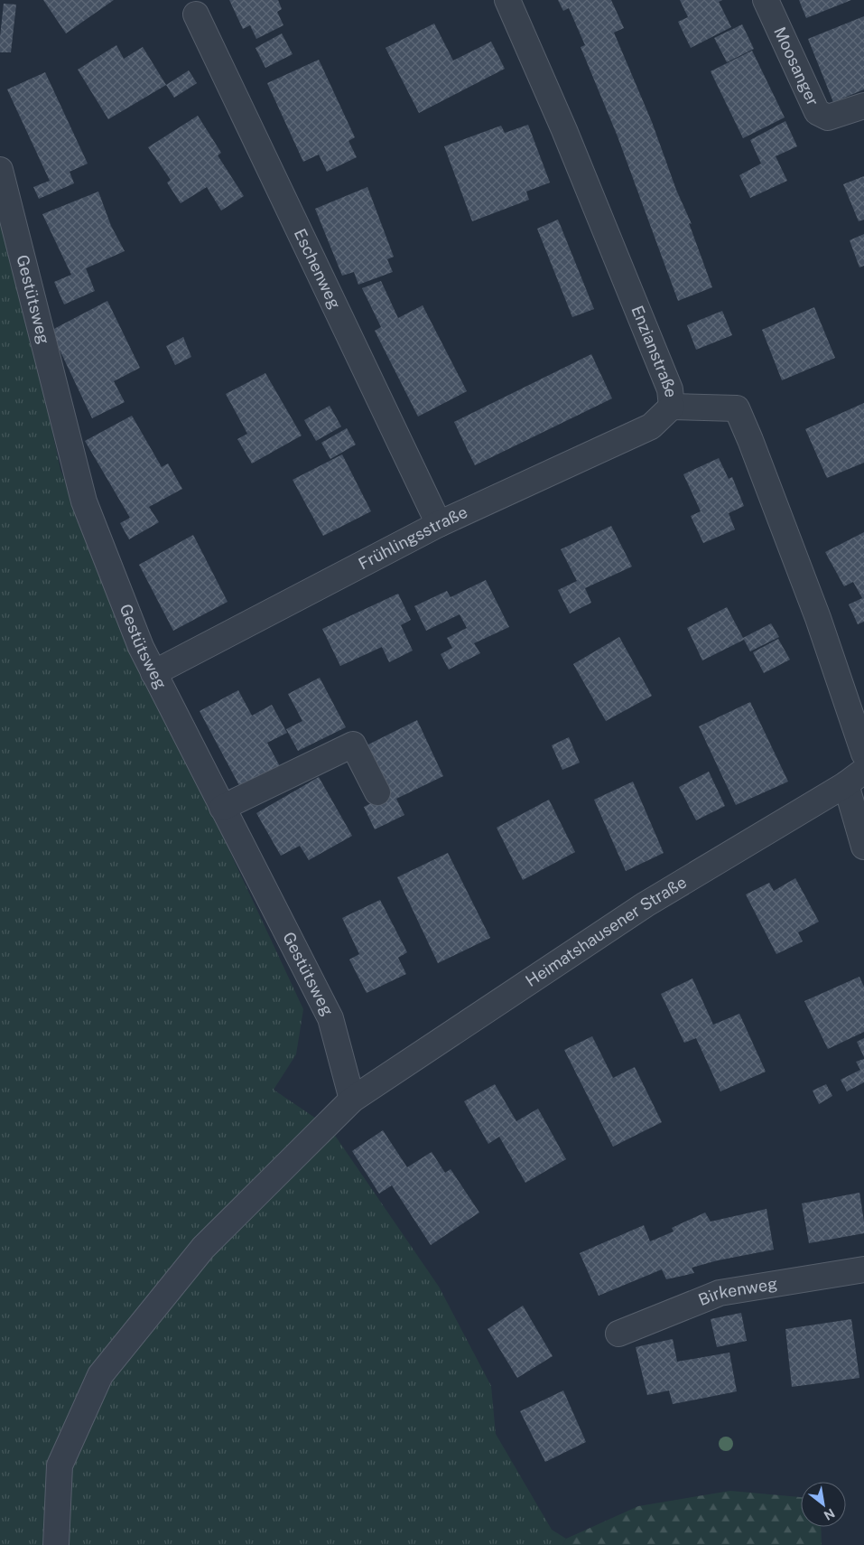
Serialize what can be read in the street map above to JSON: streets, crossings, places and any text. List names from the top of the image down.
{
  "streets": {
    "street": [
      "Moosanger",
      "Eschenweg",
      "Gestütsweg",
      "Enzianstraße",
      "Frühlingsstraße",
      "Heimatshausener Straße",
      "Birkenweg"
    ]
  },
  "crossings": [
    ["Eschenweg", "Frühlingsstraße"],
    ["Gestütsweg", "Frühlingsstraße"],
    ["Gestütsweg", "Heimatshausener Straße"],
    ["Enzianstraße", "Frühlingsstraße"]
  ],
  "north": "bottom right"
}
